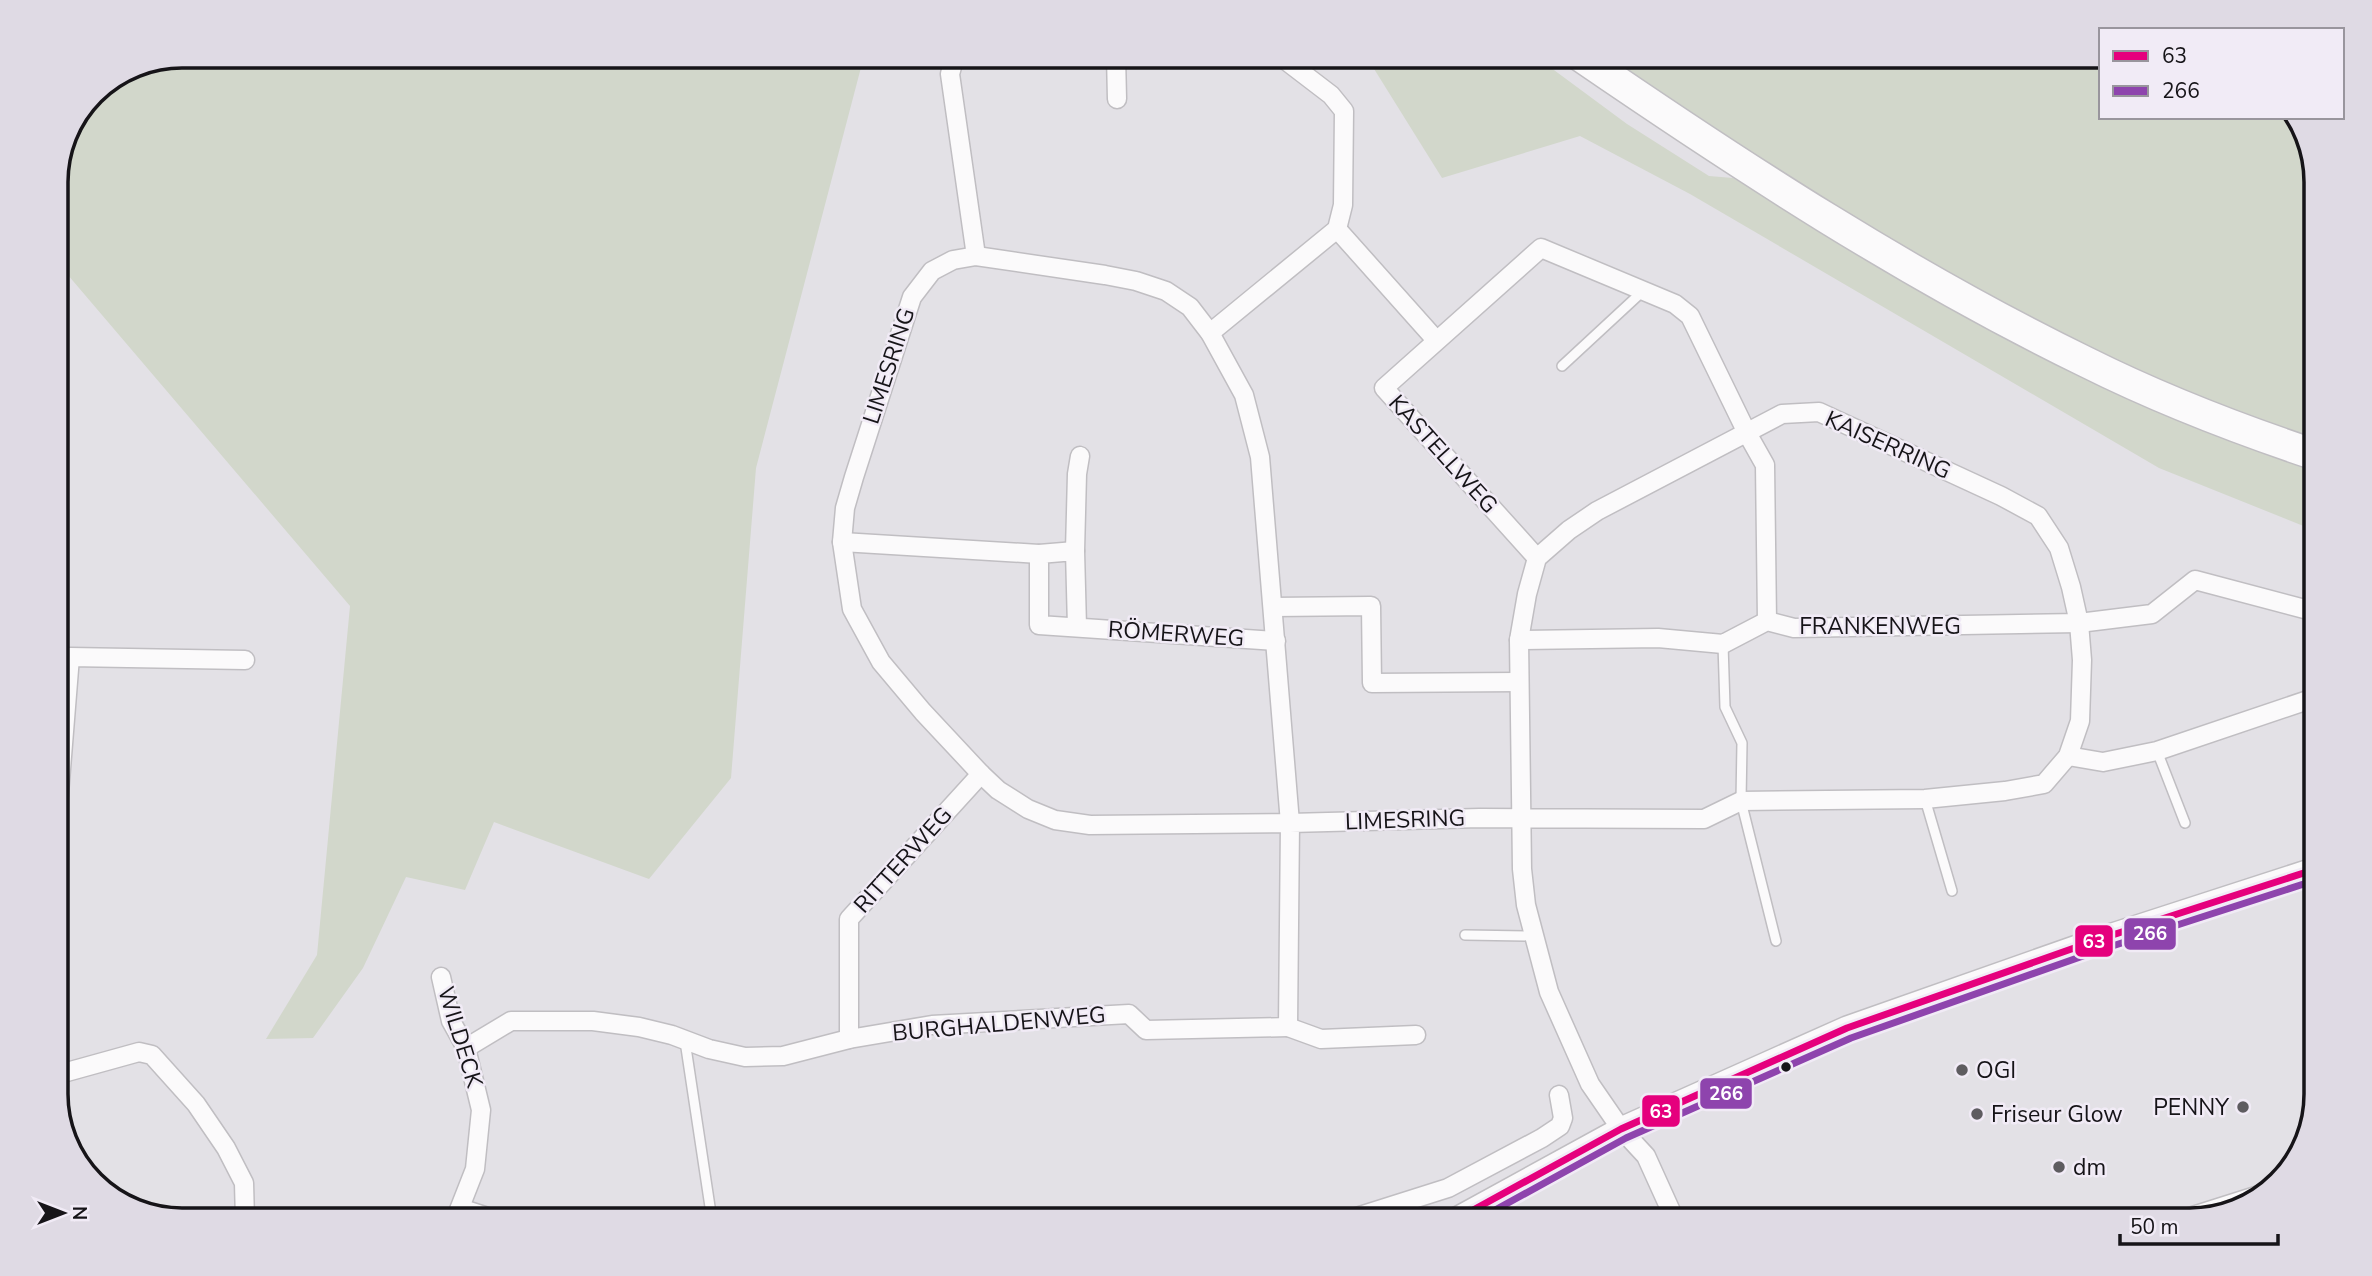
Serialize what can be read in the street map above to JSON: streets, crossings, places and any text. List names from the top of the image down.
{
  "streets": {
    "street": [
      "LIMESRING",
      "KAISERRING",
      "KASTELLWEG",
      "FRANKENWEG",
      "RÖMERWEG",
      "RITTERWEG",
      "BURGHALDENWEG",
      "WILDECK"
    ]
  },
  "crossings": [
    ["LIMESRING", "KAISERRING"],
    ["LIMESRING", "RÖMERWEG"],
    ["LIMESRING", "RITTERWEG"],
    ["KAISERRING", "KASTELLWEG"],
    ["KAISERRING", "FRANKENWEG"],
    ["RITTERWEG", "BURGHALDENWEG"],
    ["BURGHALDENWEG", "WILDECK"]
  ],
  "places": [
    "OGI",
    "PENNY",
    "Friseur Glow",
    "dm"
  ],
  "lines": ["transit line 63", "transit line 266"],
  "legend": ["63", "266"],
  "scale_bar": "50 m",
  "north": "right"
}
